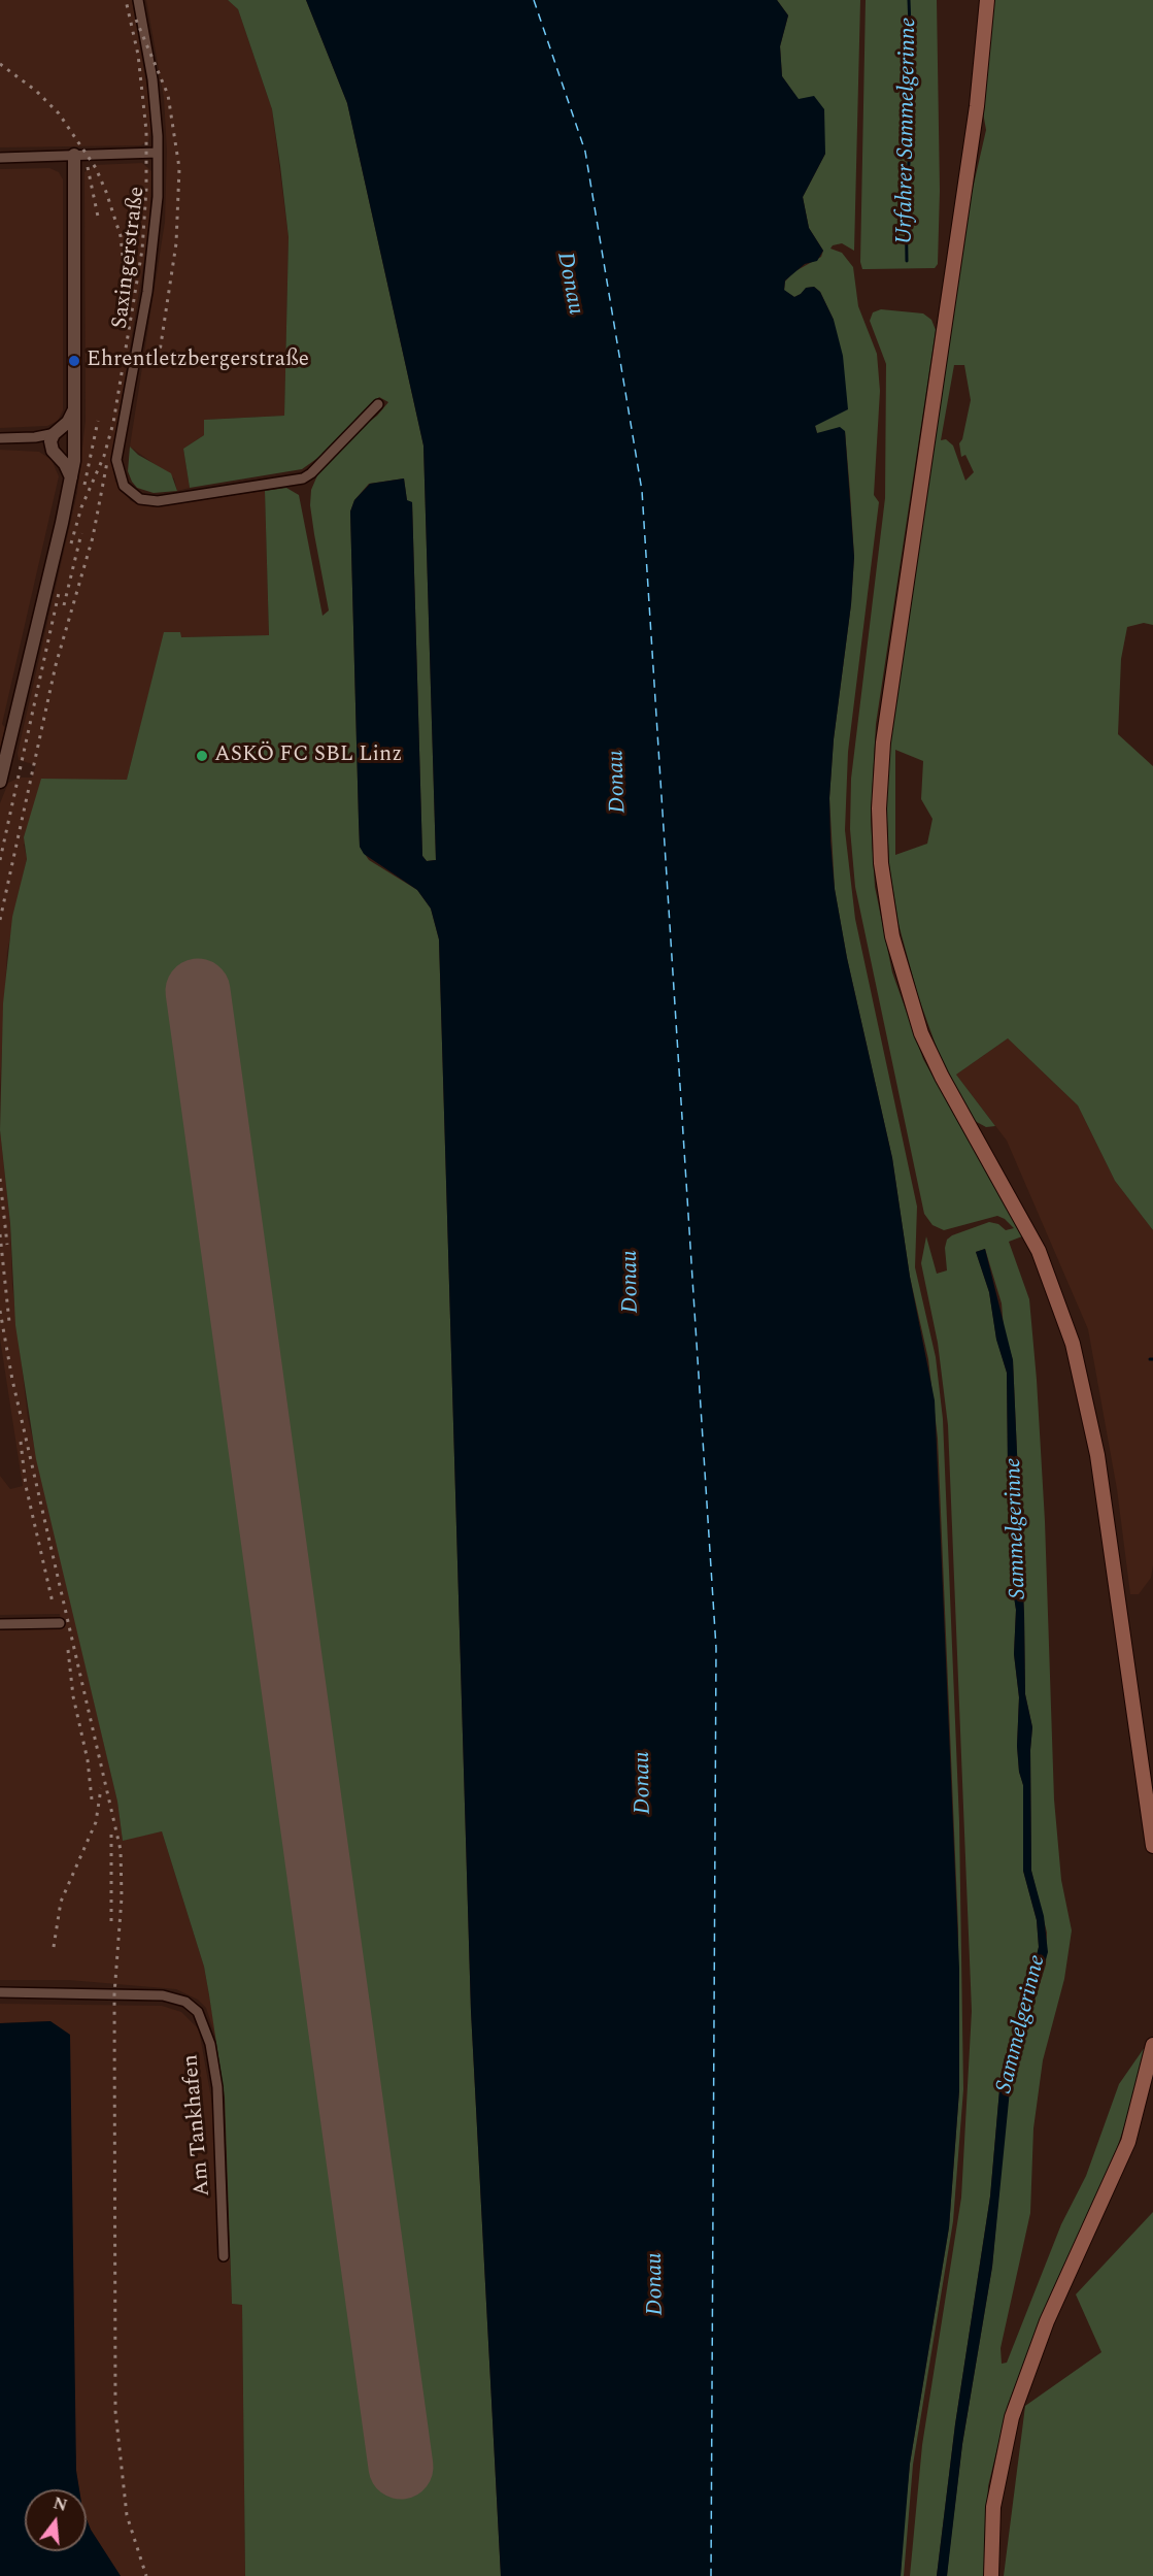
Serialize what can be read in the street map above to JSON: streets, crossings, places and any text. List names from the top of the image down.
{
  "streets": {
    "street": ["Saxingerstraße", "Am Tankhafen"]
  },
  "water": ["Urfahrer Sammelgerinne", "Donau", "Sammelgerinne"],
  "places": ["Ehrentletzbergerstraße", "ASKÖ FC SBL Linz"],
  "north": "top"
}
